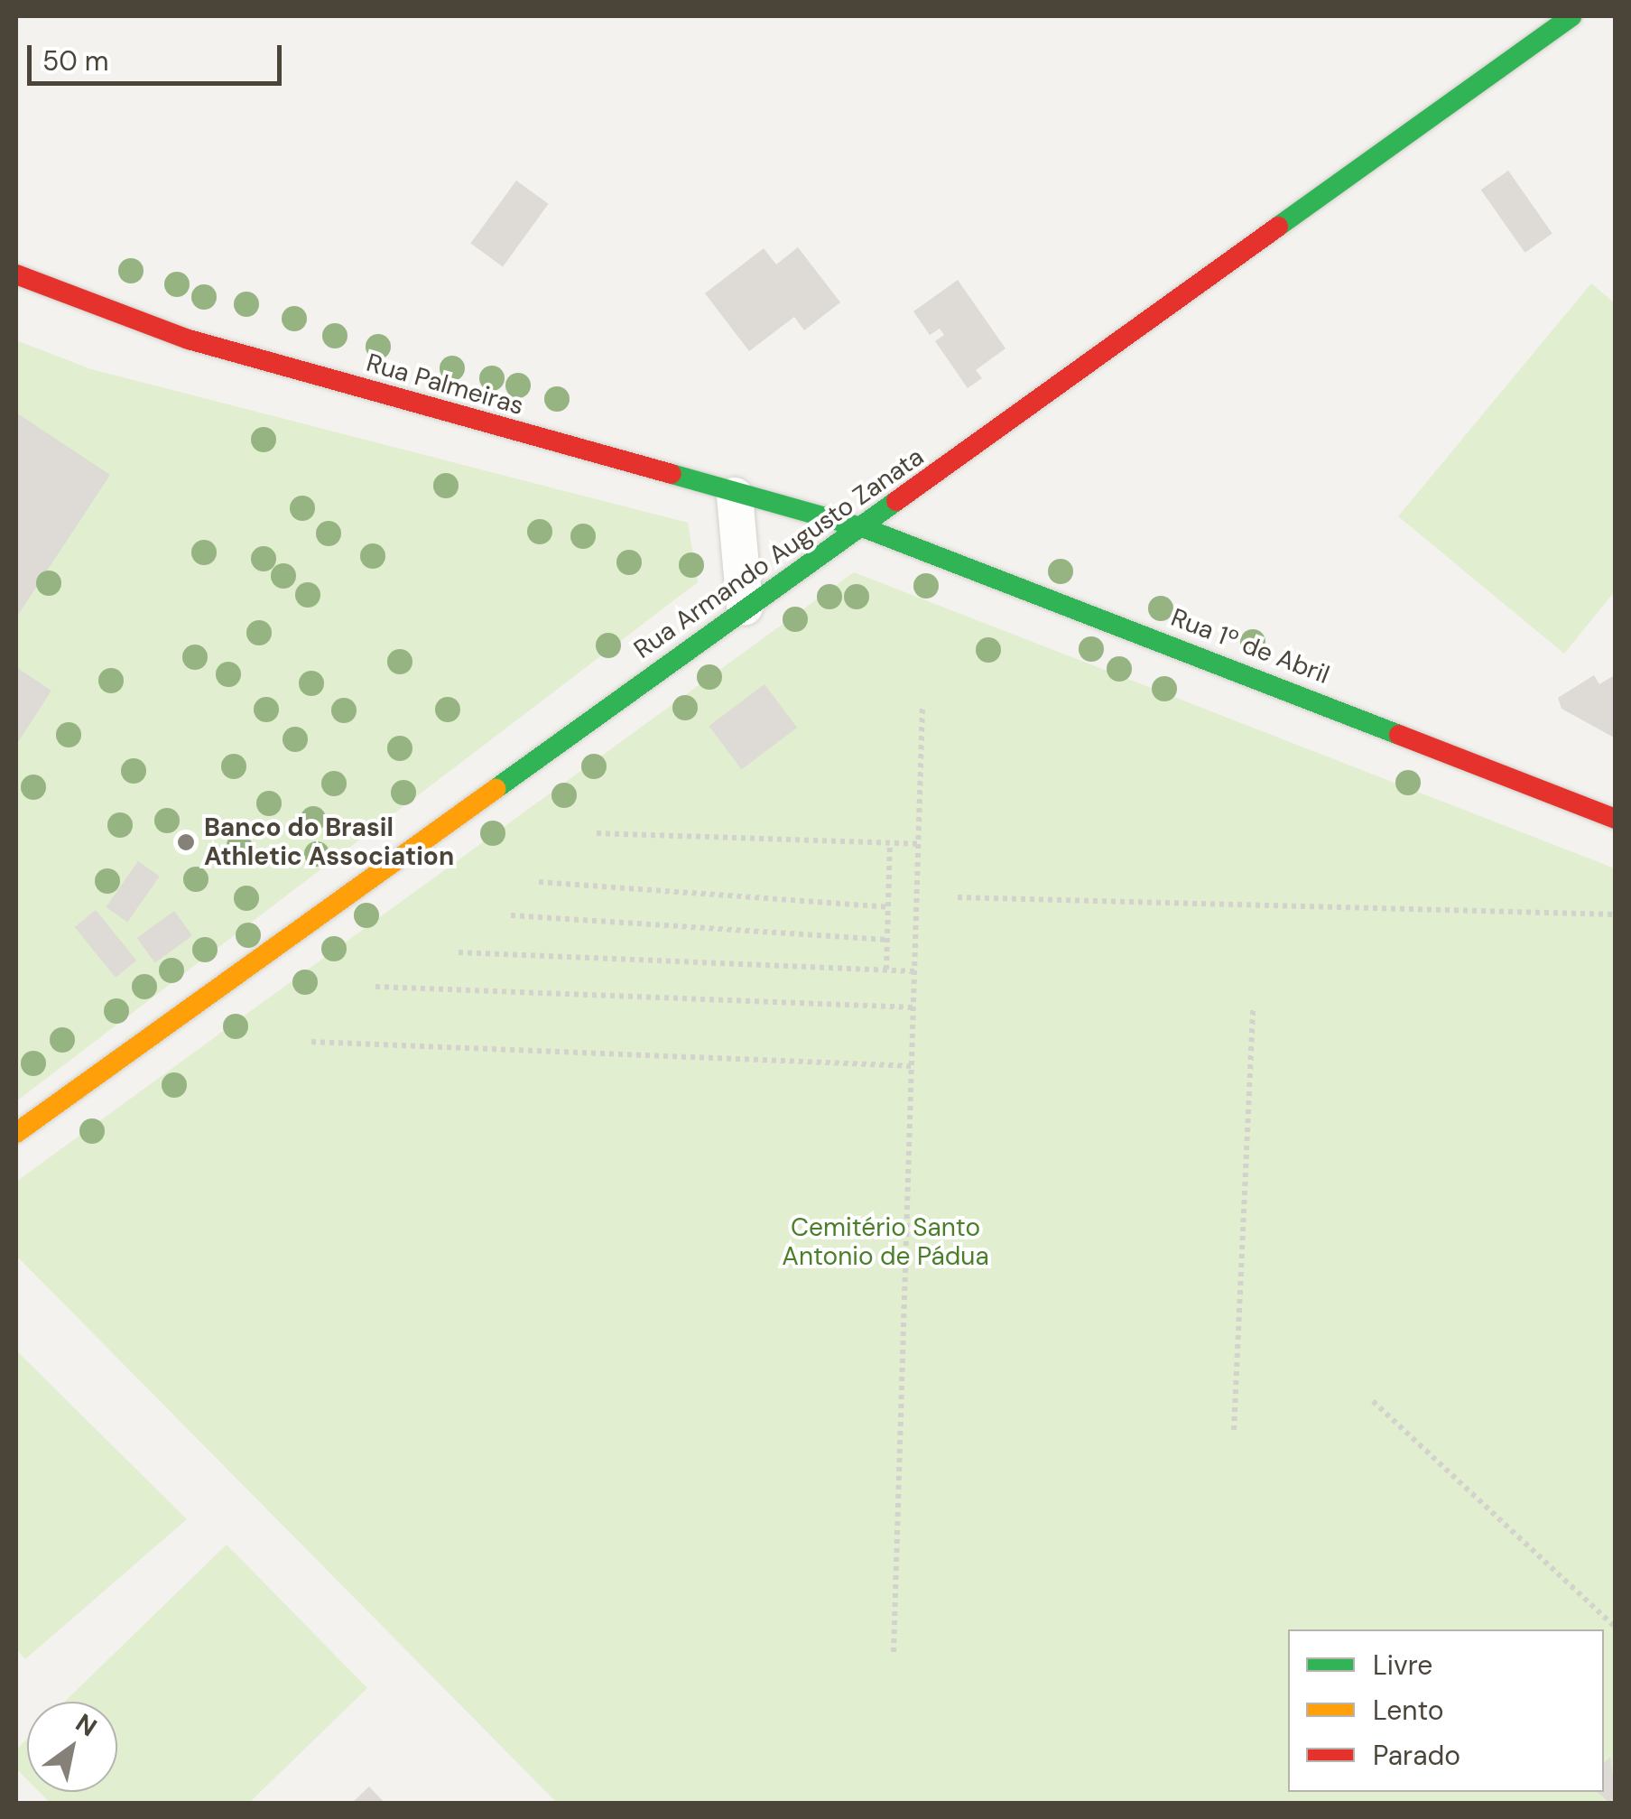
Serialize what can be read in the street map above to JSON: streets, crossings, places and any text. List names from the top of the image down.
{
  "streets": {
    "street": ["Rua Palmeiras", "Rua Armando Augusto Zanata", "Rua 1º de Abril"]
  },
  "crossings": [
    ["Rua Palmeiras", "Rua Armando Augusto Zanata"],
    ["Rua Palmeiras", "Rua 1º de Abril"],
    ["Rua Armando Augusto Zanata", "Rua 1º de Abril"]
  ],
  "parks": ["Cemitério Santo Antonio de Pádua"],
  "places": ["Banco do Brasil Athletic Association"],
  "legend": ["Livre", "Lento", "Parado"],
  "scale_bar": "50 m",
  "north": "top right"
}
